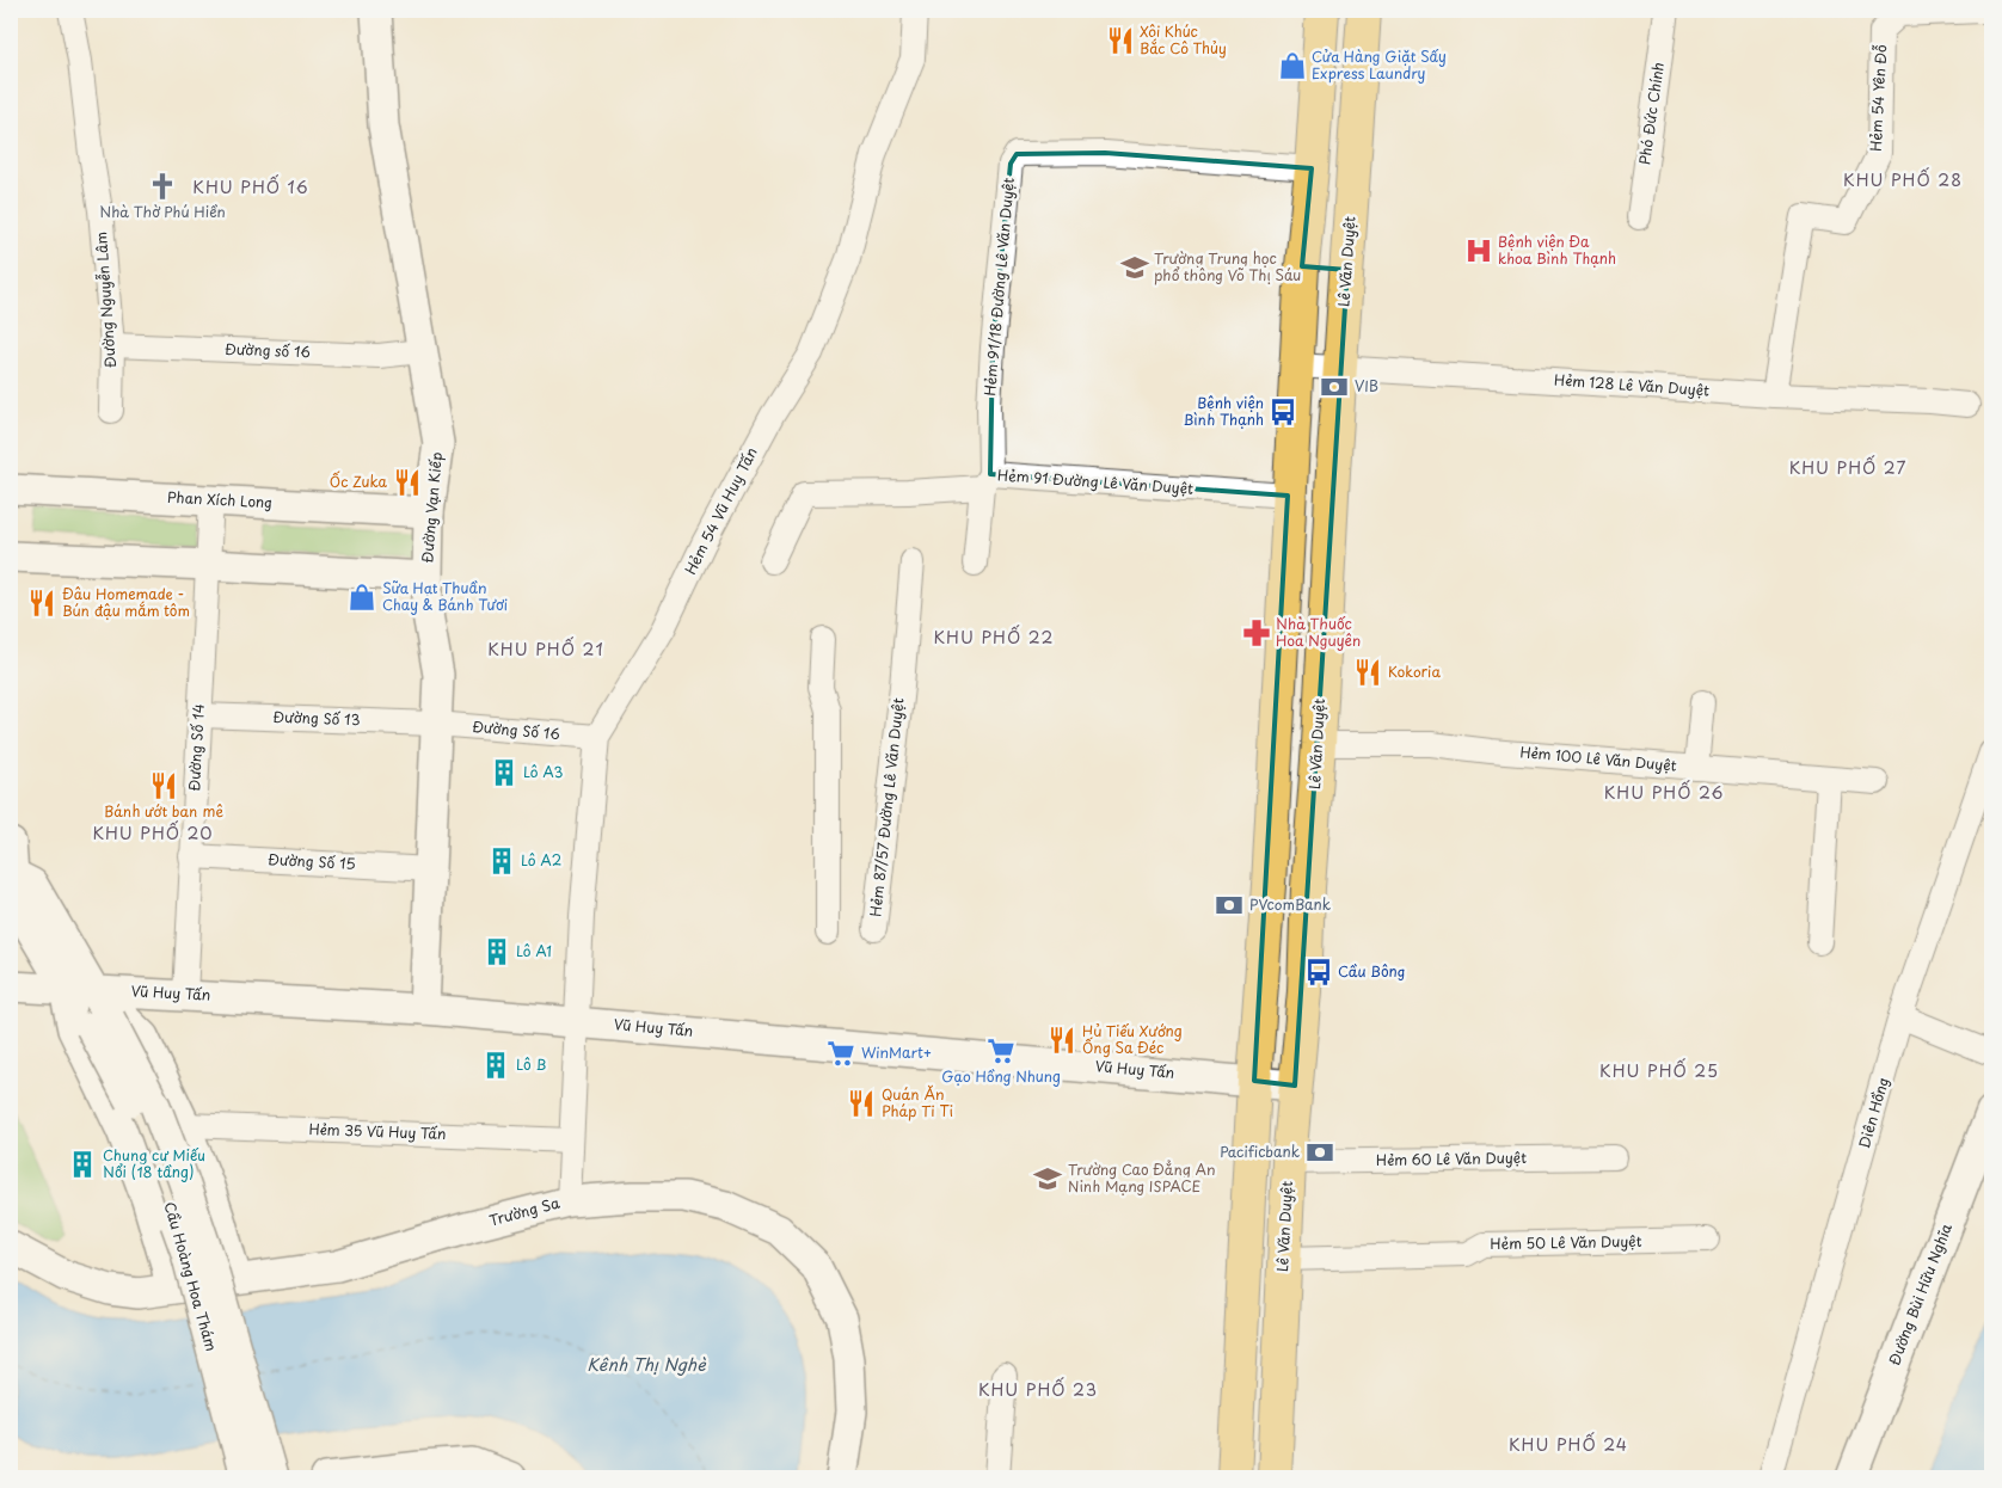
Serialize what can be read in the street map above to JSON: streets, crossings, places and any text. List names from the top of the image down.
{
  "streets": {
    "main road": ["Lê Văn Duyệt"],
    "street": [
      "Hẻm 54 Yên Đỗ",
      "Phó Đức Chính",
      "Hẻm 91/18 Đường Lê Văn Duyệt",
      "Đường Nguyễn Lâm",
      "Đường số 16",
      "Hẻm 128 Lê Văn Duyệt",
      "Hẻm 91 Đường Lê Văn Duyệt",
      "Phan Xích Long",
      "Đường Vạn Kiếp",
      "Hẻm 54 Vũ Huy Tấn",
      "Đường Số 13",
      "Đường Số 16",
      "Đường Số 14",
      "Hẻm 100 Lê Văn Duyệt",
      "Hẻm 87/57 Đường Lê Văn Duyệt",
      "Đường Số 15",
      "Vũ Huy Tấn",
      "Diên Hồng",
      "Hẻm 35 Vũ Huy Tấn",
      "Hẻm 60 Lê Văn Duyệt",
      "Trường Sa",
      "Hẻm 50 Lê Văn Duyệt",
      "Cầu Hoàng Hoa Thám",
      "Đường Bùi Hữu Nghĩa"
    ]
  },
  "crossings": [
    ["Hẻm 54 Yên Đỗ", "Hẻm 128 Lê Văn Duyệt"],
    ["Lê Văn Duyệt", "Hẻm 128 Lê Văn Duyệt"],
    ["Lê Văn Duyệt", "Hẻm 100 Lê Văn Duyệt"],
    ["Lê Văn Duyệt", "Vũ Huy Tấn"],
    ["Lê Văn Duyệt", "Hẻm 60 Lê Văn Duyệt"],
    ["Lê Văn Duyệt", "Hẻm 50 Lê Văn Duyệt"],
    ["Hẻm 91/18 Đường Lê Văn Duyệt", "Hẻm 91 Đường Lê Văn Duyệt"],
    ["Đường Nguyễn Lâm", "Đường số 16"],
    ["Đường số 16", "Đường Vạn Kiếp"],
    ["Phan Xích Long", "Đường Vạn Kiếp"],
    ["Phan Xích Long", "Đường Số 14"],
    ["Đường Vạn Kiếp", "Đường Số 13"],
    ["Đường Vạn Kiếp", "Đường Số 16"],
    ["Đường Vạn Kiếp", "Đường Số 15"],
    ["Đường Vạn Kiếp", "Vũ Huy Tấn"],
    ["Hẻm 54 Vũ Huy Tấn", "Đường Số 16"],
    ["Hẻm 54 Vũ Huy Tấn", "Vũ Huy Tấn"],
    ["Hẻm 54 Vũ Huy Tấn", "Hẻm 35 Vũ Huy Tấn"],
    ["Hẻm 54 Vũ Huy Tấn", "Trường Sa"],
    ["Đường Số 13", "Đường Số 16"],
    ["Đường Số 13", "Đường Số 14"],
    ["Đường Số 14", "Đường Số 15"],
    ["Đường Số 14", "Vũ Huy Tấn"],
    ["Vũ Huy Tấn", "Cầu Hoàng Hoa Thám"]
  ],
  "districts": [
    "KHU PHỐ 28",
    "KHU PHỐ 16",
    "KHU PHỐ 27",
    "KHU PHỐ 22",
    "KHU PHỐ 21",
    "KHU PHỐ 26",
    "KHU PHỐ 20",
    "KHU PHỐ 25",
    "KHU PHỐ 23",
    "KHU PHỐ 24"
  ],
  "water": ["Kênh Thị Nghè"],
  "places": {
    "restaurant": [
      "Xôi Khúc Bắc Cô Thủy",
      "Ốc Zuka",
      "Đậu Homemade - Bún đậu mắm tôm",
      "Kokoria",
      "Bánh ướt ban mê",
      "Hủ Tiếu Xướng Ống Sa Đéc",
      "Quán Ăn Pháp Ti Ti"
    ],
    "shop": ["Cửa Hàng Giặt Sấy Express Laundry", "Sữa Hạt Thuần Chay & Bánh Tươi"],
    "church": ["Nhà Thờ Phú Hiền"],
    "hospital": ["Bệnh viện Đa khoa Bình Thạnh"],
    "school or university": ["Trường Trung học phổ thông Võ Thị Sáu", "Trường Cao Đẳng An Ninh Mạng ISPACE"],
    "bank": ["VIB", "PVcomBank", "Pacificbank"],
    "bus stop": ["Bệnh viện Bình Thạnh", "Cầu Bông"],
    "pharmacy": ["Nhà Thuốc Hoa Nguyên"],
    "building": [
      "Lô A3",
      "Lô A2",
      "Lô A1",
      "Lô B",
      "Chung cư Miếu Nổi (18 tầng)"
    ],
    "supermarket": ["Gạo Hồng Nhung", "WinMart+"]
  }
}
